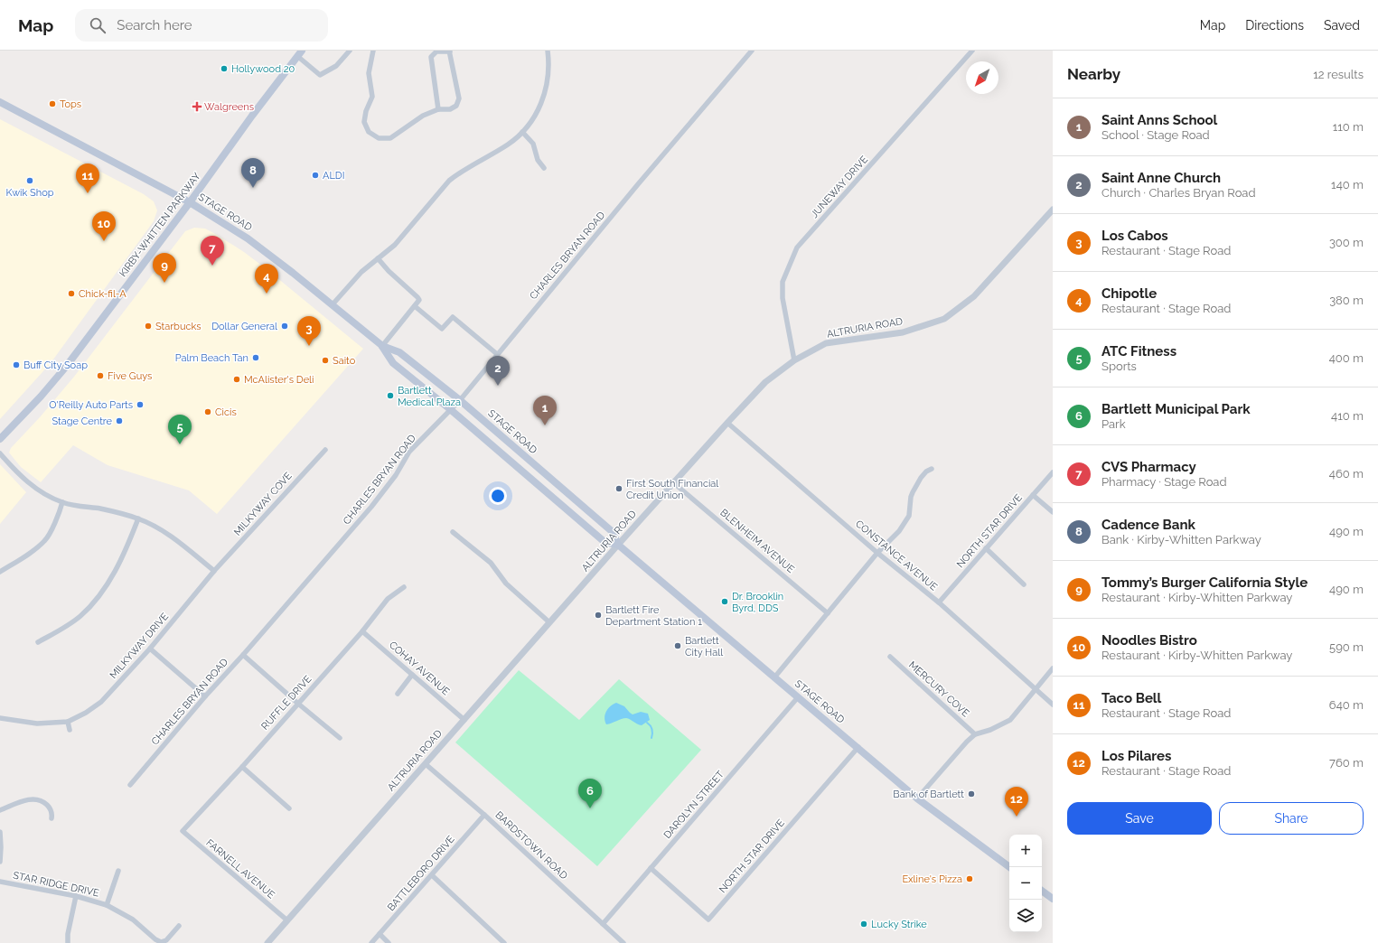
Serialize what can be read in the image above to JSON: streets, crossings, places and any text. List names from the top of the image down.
{
  "streets": {
    "main road": ["STAGE ROAD", "KIRBY-WHITTEN PARKWAY"],
    "street": [
      "JUNEWAY DRIVE",
      "CHARLES BRYAN ROAD",
      "ALTRURIA ROAD",
      "MILKYWAY COVE",
      "NORTH STAR DRIVE",
      "BLENHEIM AVENUE",
      "CONSTANCE AVENUE",
      "MILKYWAY DRIVE",
      "COHAY AVENUE",
      "MERCURY COVE",
      "RUFFLE DRIVE",
      "DAROLYN STREET",
      "BARDSTOWN ROAD",
      "FARNELL AVENUE",
      "BATTLEBORO DRIVE",
      "STAR RIDGE DRIVE"
    ]
  },
  "crossings": [
    ["JUNEWAY DRIVE", "ALTRURIA ROAD"],
    ["STAGE ROAD", "KIRBY-WHITTEN PARKWAY"],
    ["STAGE ROAD", "CHARLES BRYAN ROAD"],
    ["STAGE ROAD", "ALTRURIA ROAD"],
    ["STAGE ROAD", "NORTH STAR DRIVE"],
    ["STAGE ROAD", "DAROLYN STREET"],
    ["ALTRURIA ROAD", "BLENHEIM AVENUE"],
    ["ALTRURIA ROAD", "CONSTANCE AVENUE"],
    ["ALTRURIA ROAD", "COHAY AVENUE"],
    ["ALTRURIA ROAD", "BARDSTOWN ROAD"],
    ["ALTRURIA ROAD", "FARNELL AVENUE"],
    ["MILKYWAY COVE", "MILKYWAY DRIVE"],
    ["NORTH STAR DRIVE", "CONSTANCE AVENUE"],
    ["NORTH STAR DRIVE", "DAROLYN STREET"],
    ["COHAY AVENUE", "RUFFLE DRIVE"],
    ["RUFFLE DRIVE", "FARNELL AVENUE"],
    ["DAROLYN STREET", "BARDSTOWN ROAD"],
    ["BARDSTOWN ROAD", "BATTLEBORO DRIVE"]
  ],
  "places": {
    "other": [
      "Hollywood 20",
      "Tops",
      "ALDI",
      "Kwik Shop",
      "Chick-fil-A",
      "Starbucks",
      "Dollar General",
      "Palm Beach Tan",
      "Saito",
      "Buff City Soap",
      "Five Guys",
      "McAlister's Deli",
      "Bartlett Medical Plaza",
      "O'Reilly Auto Parts",
      "Cicis",
      "Stage Centre",
      "First South Financial Credit Union",
      "Dr. Brooklin Byrd, DDS",
      "Bartlett Fire Department Station 1",
      "Bartlett City Hall",
      "Bank of Bartlett",
      "Exline's Pizza",
      "Lucky Strike"
    ],
    "health": ["Walgreens"]
  },
  "north": "bottom left",
  "page": {
    "header": "Map",
    "search": "Search here",
    "nav": ["Map", "Directions", "Saved"],
    "heading": ["Nearby", "12 results"],
    "list": [
      {
        "mark": "1",
        "name": "Saint Anns School",
        "note": "School · Stage Road",
        "value": "110 m"
      },
      {
        "mark": "2",
        "name": "Saint Anne Church",
        "note": "Church · Charles Bryan Road",
        "value": "140 m"
      },
      {
        "mark": "3",
        "name": "Los Cabos",
        "note": "Restaurant · Stage Road",
        "value": "300 m"
      },
      {
        "mark": "4",
        "name": "Chipotle",
        "note": "Restaurant · Stage Road",
        "value": "380 m"
      },
      {
        "mark": "5",
        "name": "ATC Fitness",
        "note": "Sports",
        "value": "400 m"
      },
      {
        "mark": "6",
        "name": "Bartlett Municipal Park",
        "note": "Park",
        "value": "410 m"
      },
      {
        "mark": "7",
        "name": "CVS Pharmacy",
        "note": "Pharmacy · Stage Road",
        "value": "460 m"
      },
      {
        "mark": "8",
        "name": "Cadence Bank",
        "note": "Bank · Kirby-Whitten Parkway",
        "value": "490 m"
      },
      {
        "mark": "9",
        "name": "Tommy’s Burger California Style",
        "note": "Restaurant · Kirby-Whitten Parkway",
        "value": "490 m"
      },
      {
        "mark": "10",
        "name": "Noodles Bistro",
        "note": "Restaurant · Kirby-Whitten Parkway",
        "value": "590 m"
      },
      {
        "mark": "11",
        "name": "Taco Bell",
        "note": "Restaurant · Stage Road",
        "value": "640 m"
      },
      {
        "mark": "12",
        "name": "Los Pilares",
        "note": "Restaurant · Stage Road",
        "value": "760 m"
      }
    ],
    "pins": [
      "8",
      "11",
      "10",
      "7",
      "9",
      "4",
      "3",
      "2",
      "1",
      "5",
      "6",
      "12"
    ],
    "buttons": ["Save", "Share"],
    "map_buttons": ["+", "−"]
  }
}
